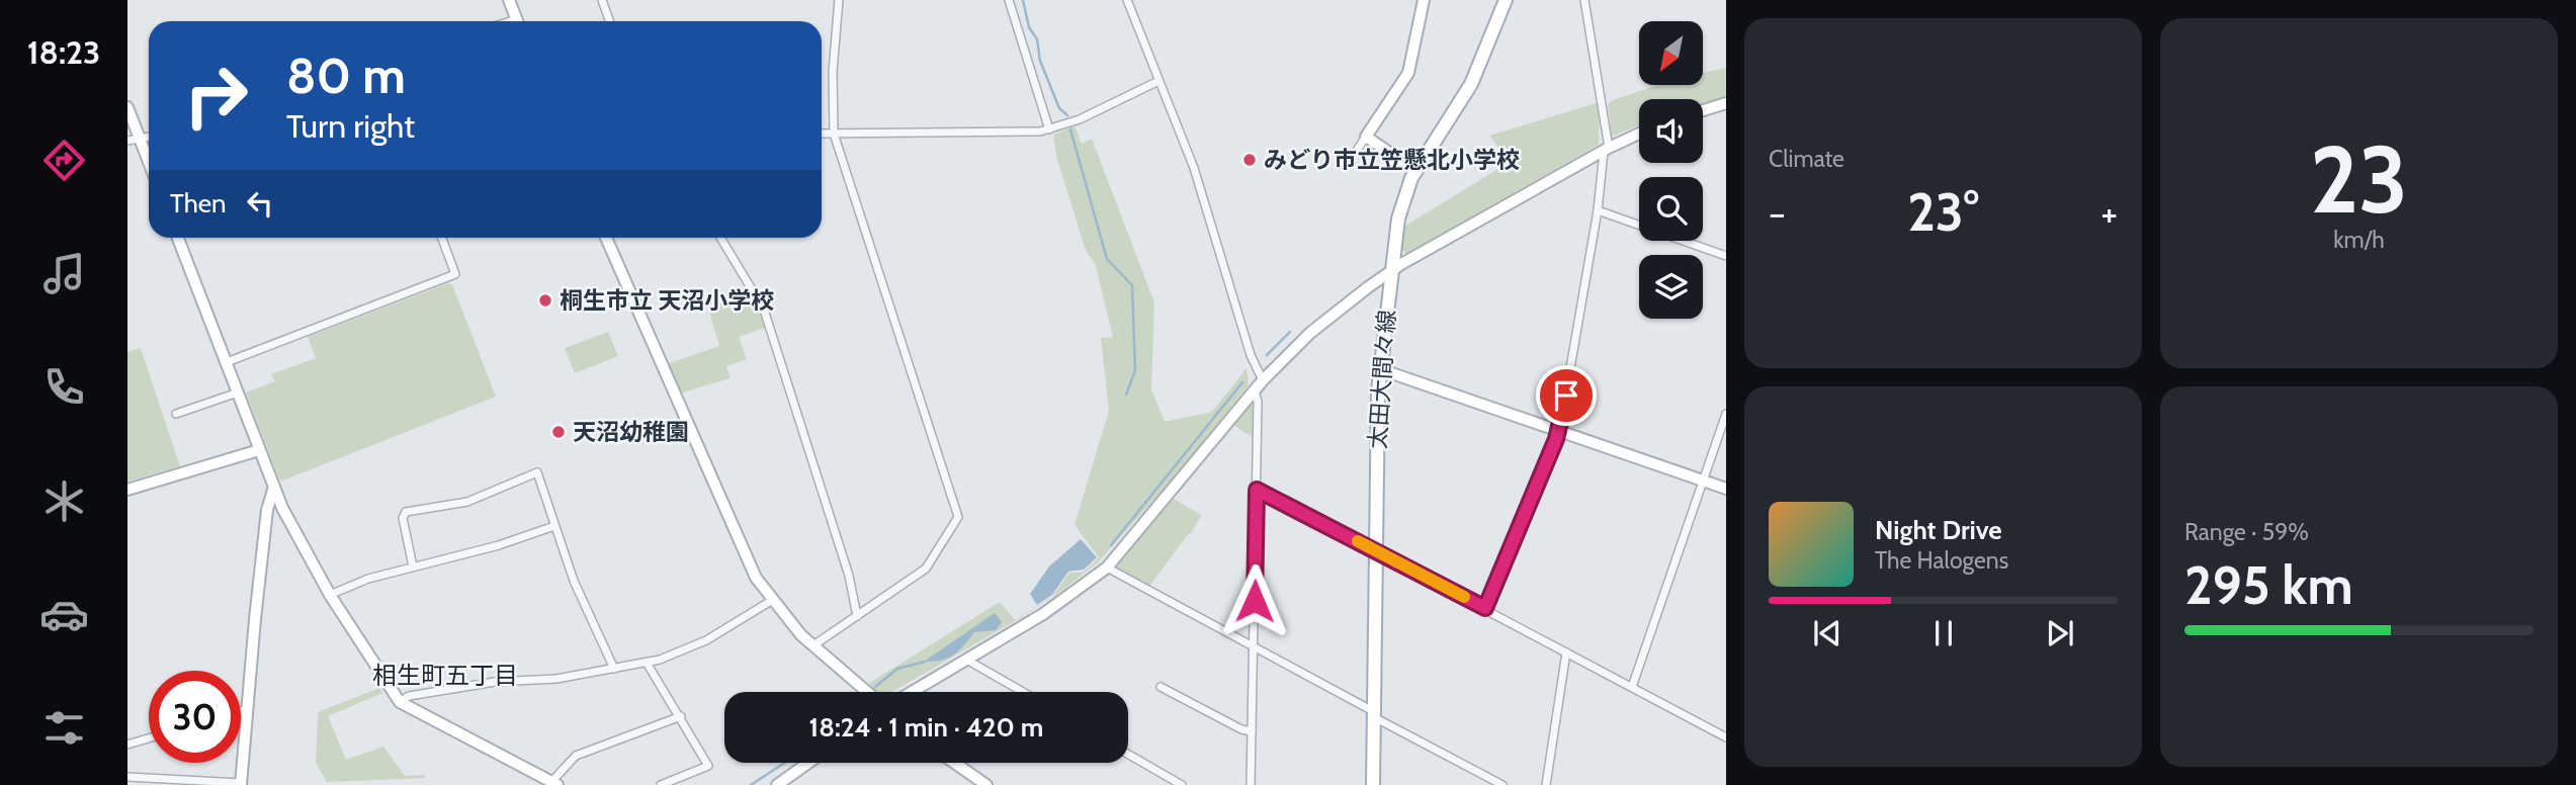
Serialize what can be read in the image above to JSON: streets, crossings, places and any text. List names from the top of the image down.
{
  "streets": {
    "main road": ["太田大間々線"]
  },
  "districts": ["相生町五丁目"],
  "places": ["みどり市立笠懸北小学校", "桐生市立 天沼小学校", "天沼幼稚園"],
  "north": "bottom left",
  "page": {
    "tabs": "18:23",
    "tile": [
      "Climate",
      ["23", "km/h"],
      ["Range · 59%", "295 km"]
    ],
    "turn": ["80 m", "Turn right"],
    "then": "Then",
    "heat": ["−", "23°", "+"],
    "song": ["Night Drive", "The Halogens"],
    "limit": "30",
    "trip": "18:24 · 1 min · 420 m"
  }
}
